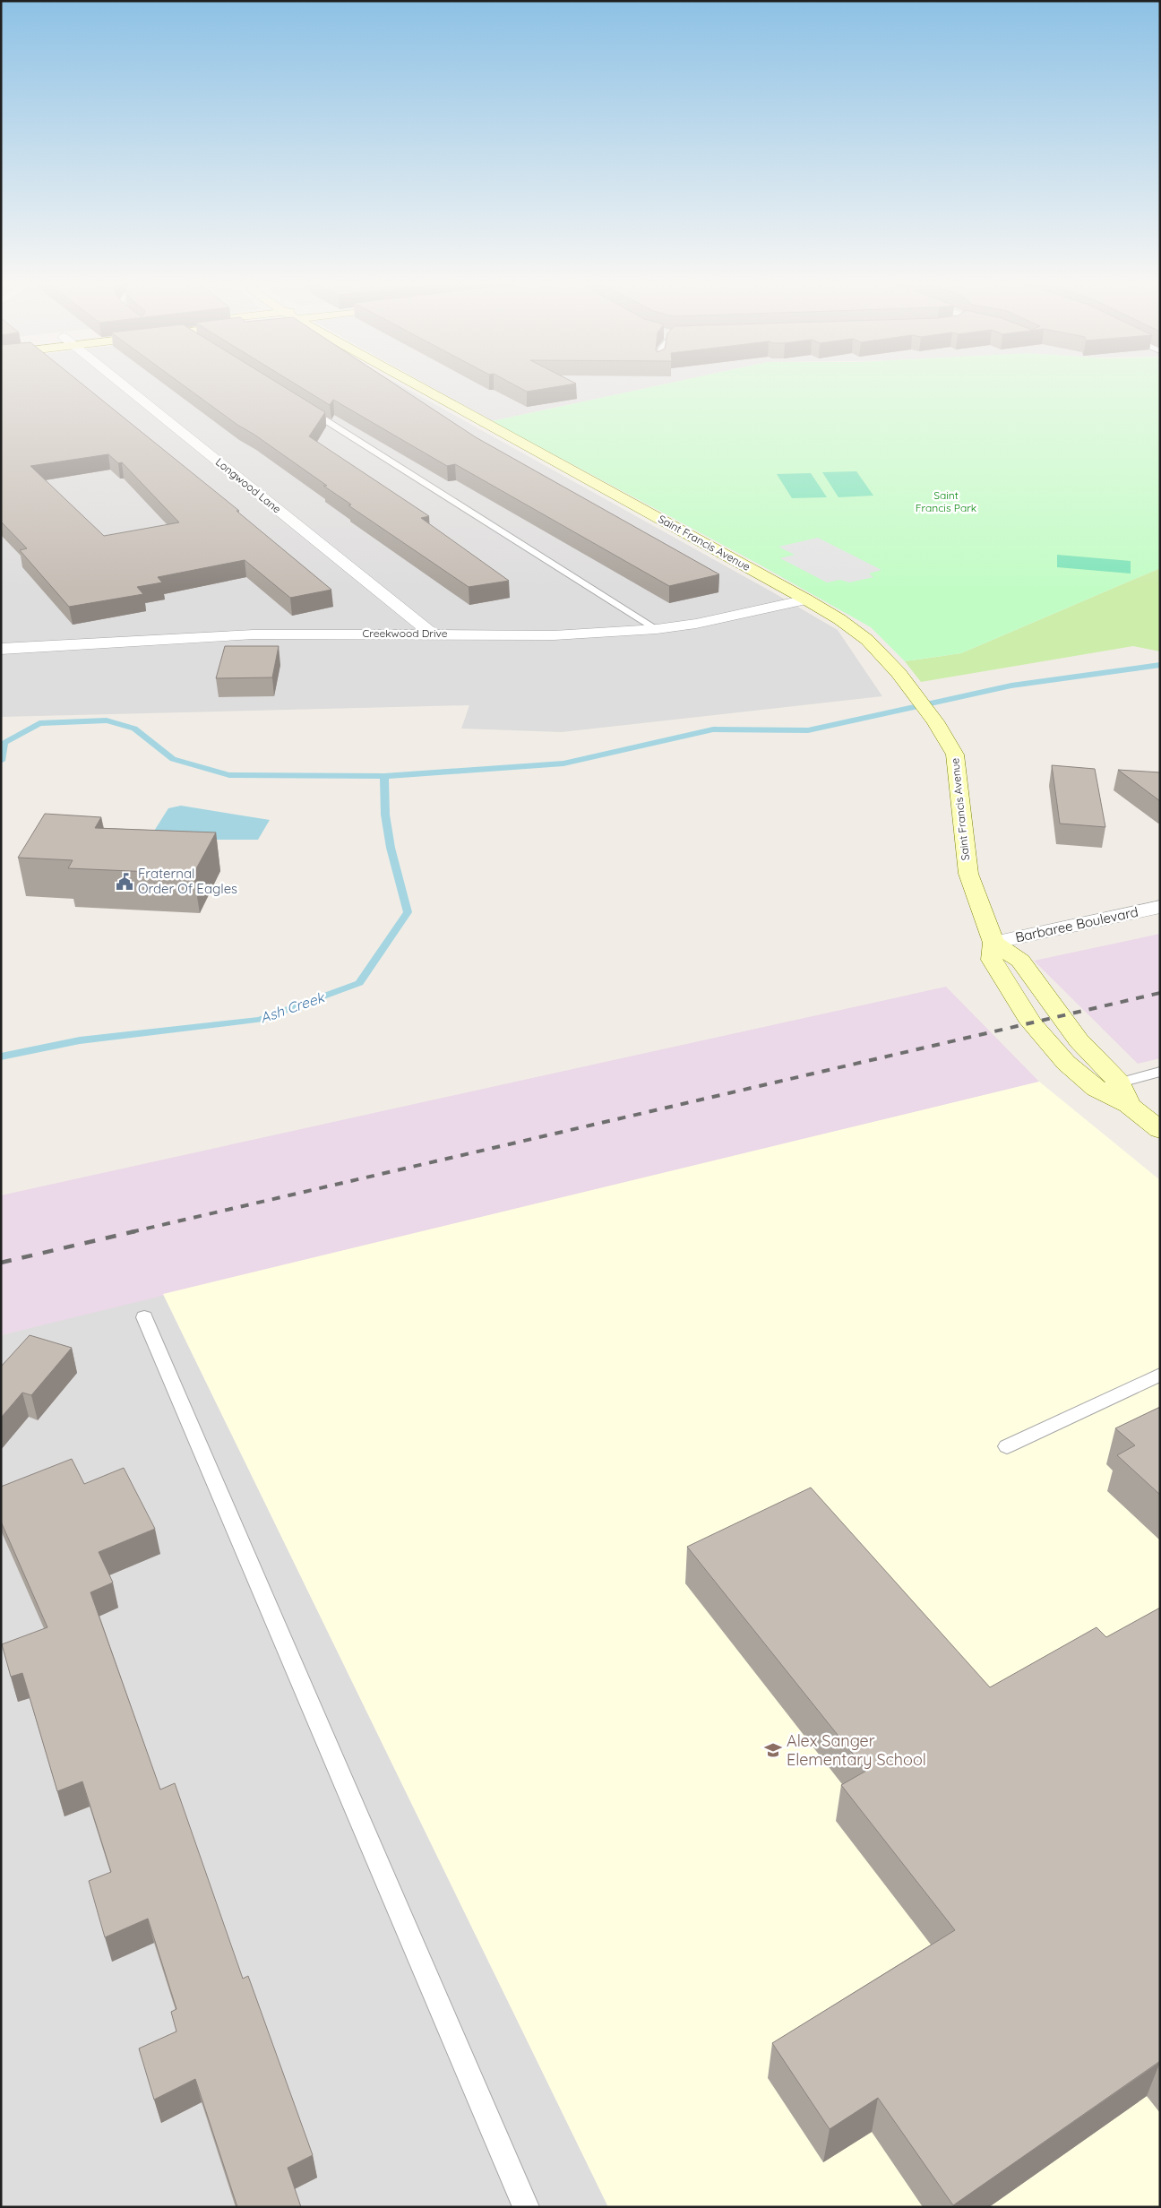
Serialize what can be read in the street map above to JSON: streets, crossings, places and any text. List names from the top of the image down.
{
  "streets": {
    "street": [
      "Longwood Lane",
      "Saint Francis Avenue",
      "Creekwood Drive",
      "Barbaree Boulevard"
    ]
  },
  "crossings": [
    ["Longwood Lane", "Creekwood Drive"],
    ["Saint Francis Avenue", "Creekwood Drive"],
    ["Saint Francis Avenue", "Barbaree Boulevard"]
  ],
  "water": ["Ash Creek"],
  "parks": ["Saint Francis Park"],
  "places": {
    "public building": ["Fraternal Order Of Eagles"],
    "school or university": ["Alex Sanger Elementary School"]
  }
}
